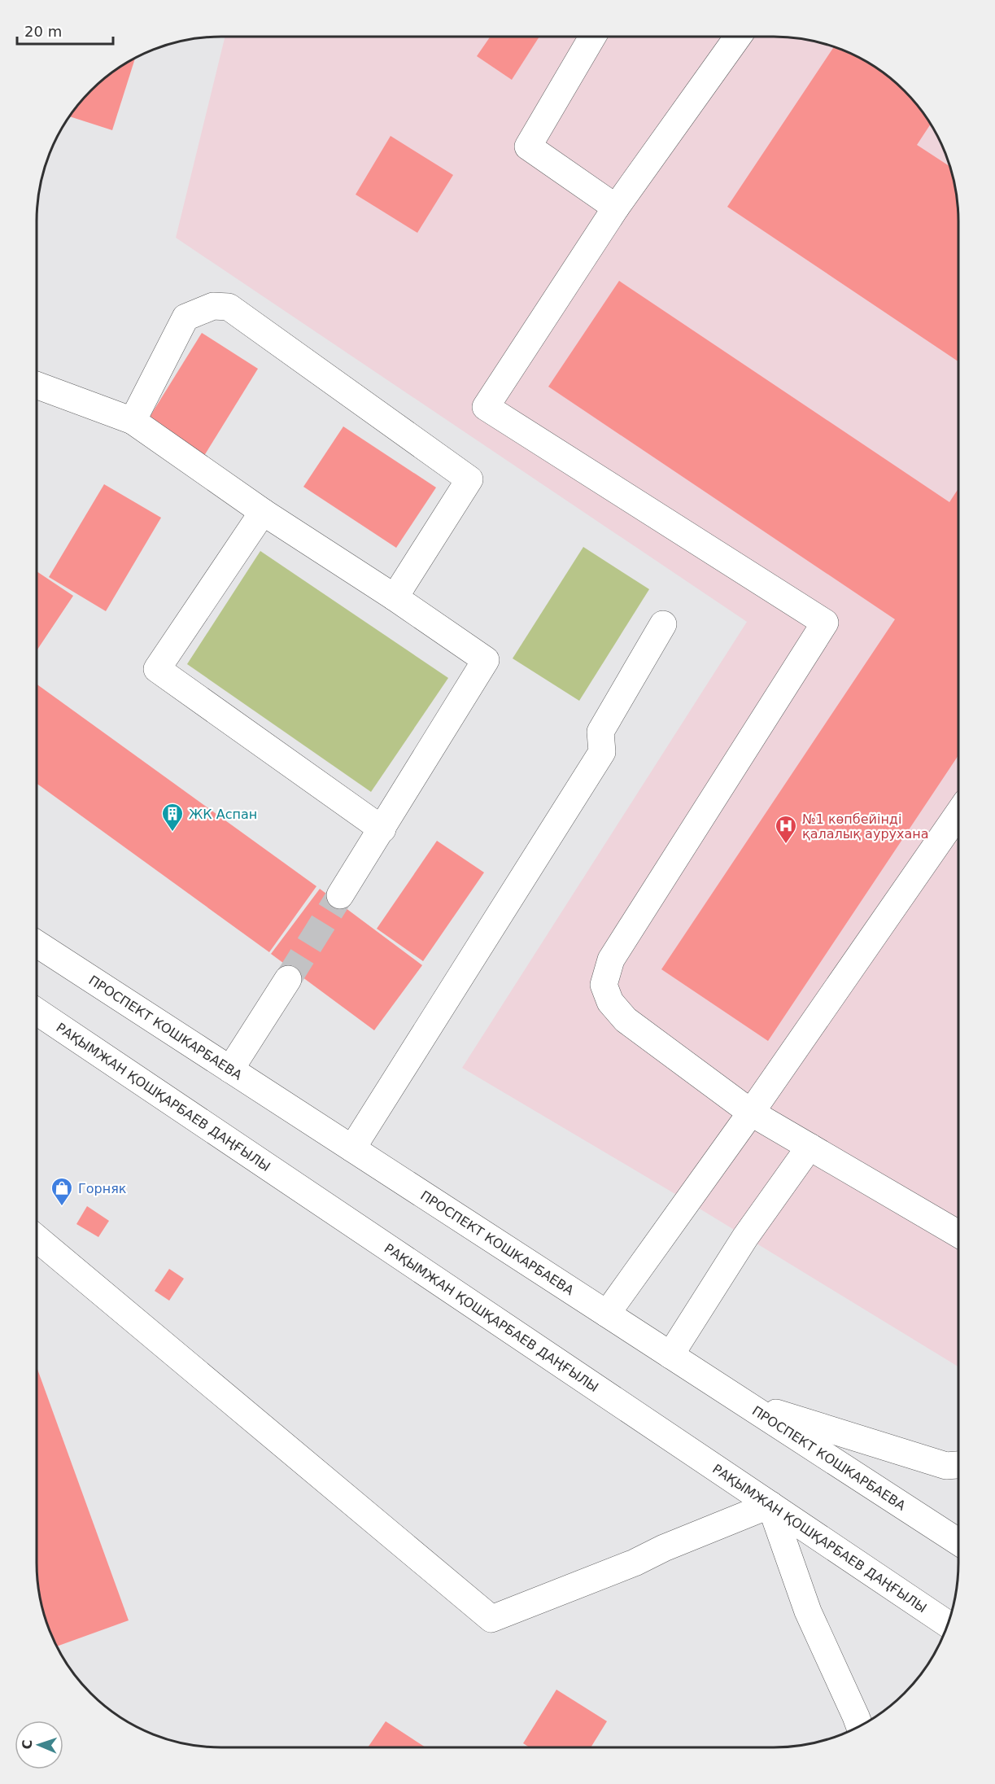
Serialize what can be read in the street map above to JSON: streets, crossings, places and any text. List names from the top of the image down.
{
  "streets": {
    "main road": ["ПРОСПЕКТ КОШКАРБАЕВА", "РАҚЫМЖАН ҚОШҚАРБАЕВ ДАҢҒЫЛЫ"]
  },
  "places": {
    "building": ["ЖК Аспан"],
    "hospital": ["№1 көпбейінді қалалық аурухана"],
    "shop": ["Горняк"]
  },
  "scale_bar": "20 m",
  "north": "left"
}
